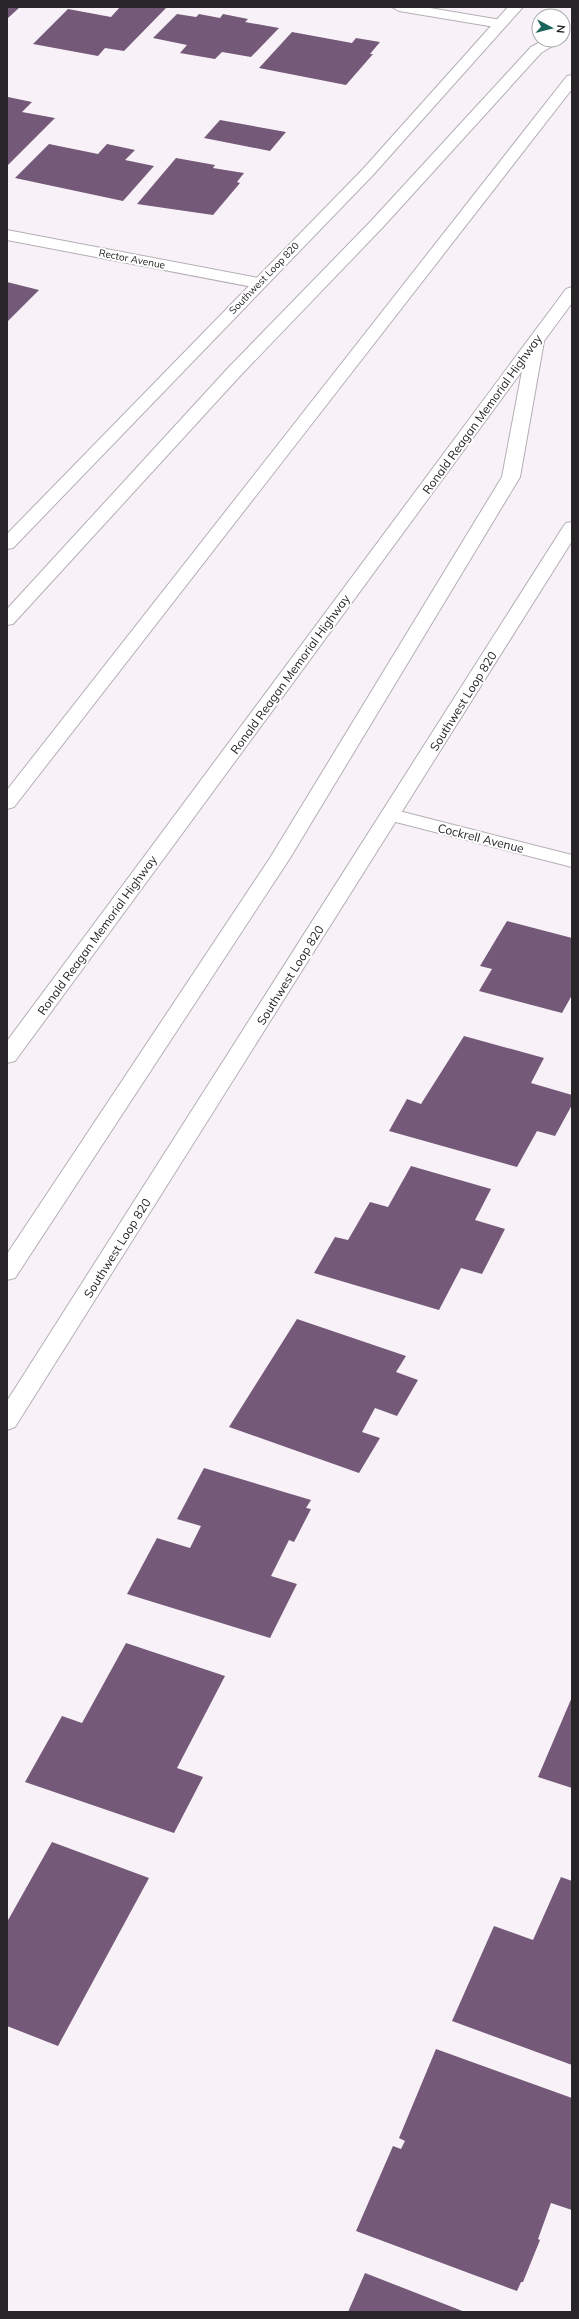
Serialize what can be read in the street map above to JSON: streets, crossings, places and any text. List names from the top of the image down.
{
  "streets": {
    "main road": [
      "Rector Avenue",
      "Southwest Loop 820",
      "Ronald Reagan Memorial Highway",
      "Cockrell Avenue"
    ]
  },
  "crossings": [
    ["Rector Avenue", "Southwest Loop 820"],
    ["Southwest Loop 820", "Cockrell Avenue"]
  ],
  "north": "right"
}
